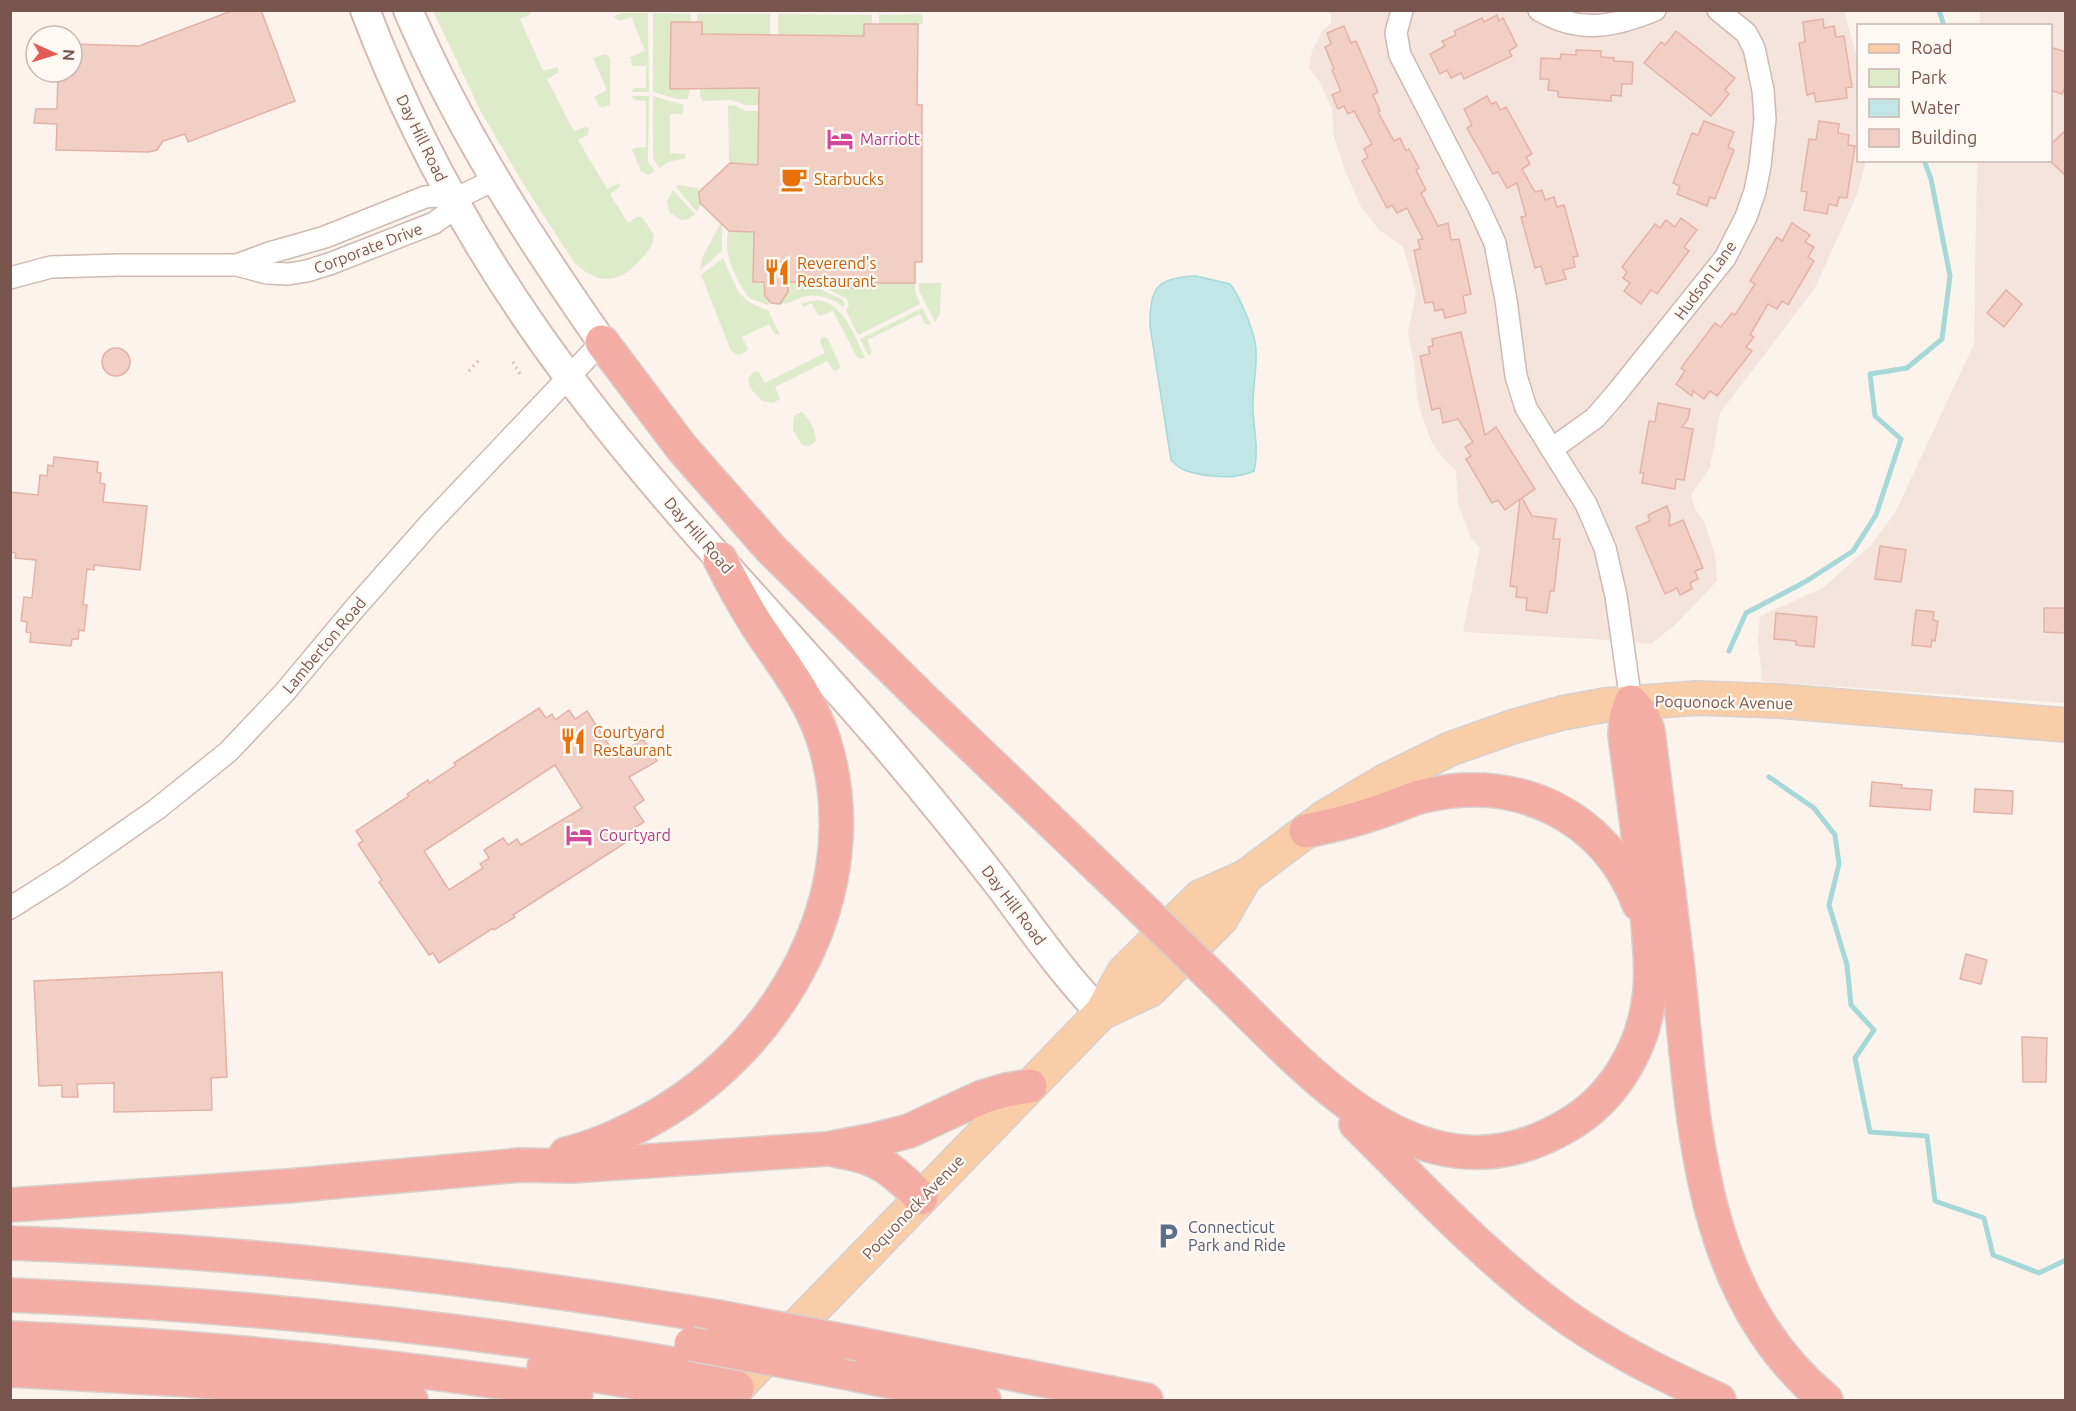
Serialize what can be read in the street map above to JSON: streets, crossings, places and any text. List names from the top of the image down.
{
  "streets": {
    "main road": ["Day Hill Road", "Poquonock Avenue"],
    "street": ["Corporate Drive", "Hudson Lane", "Lamberton Road"]
  },
  "crossings": [
    ["Day Hill Road", "Corporate Drive"],
    ["Day Hill Road", "Lamberton Road"],
    ["Day Hill Road", "Poquonock Avenue"]
  ],
  "places": {
    "hotel": ["Marriott", "Courtyard"],
    "cafe": ["Starbucks"],
    "restaurant": ["Reverend's Restaurant", "Courtyard Restaurant"],
    "parking": ["Connecticut Park and Ride"]
  },
  "legend": [
    "Road",
    "Park",
    "Water",
    "Building"
  ],
  "north": "right"
}
